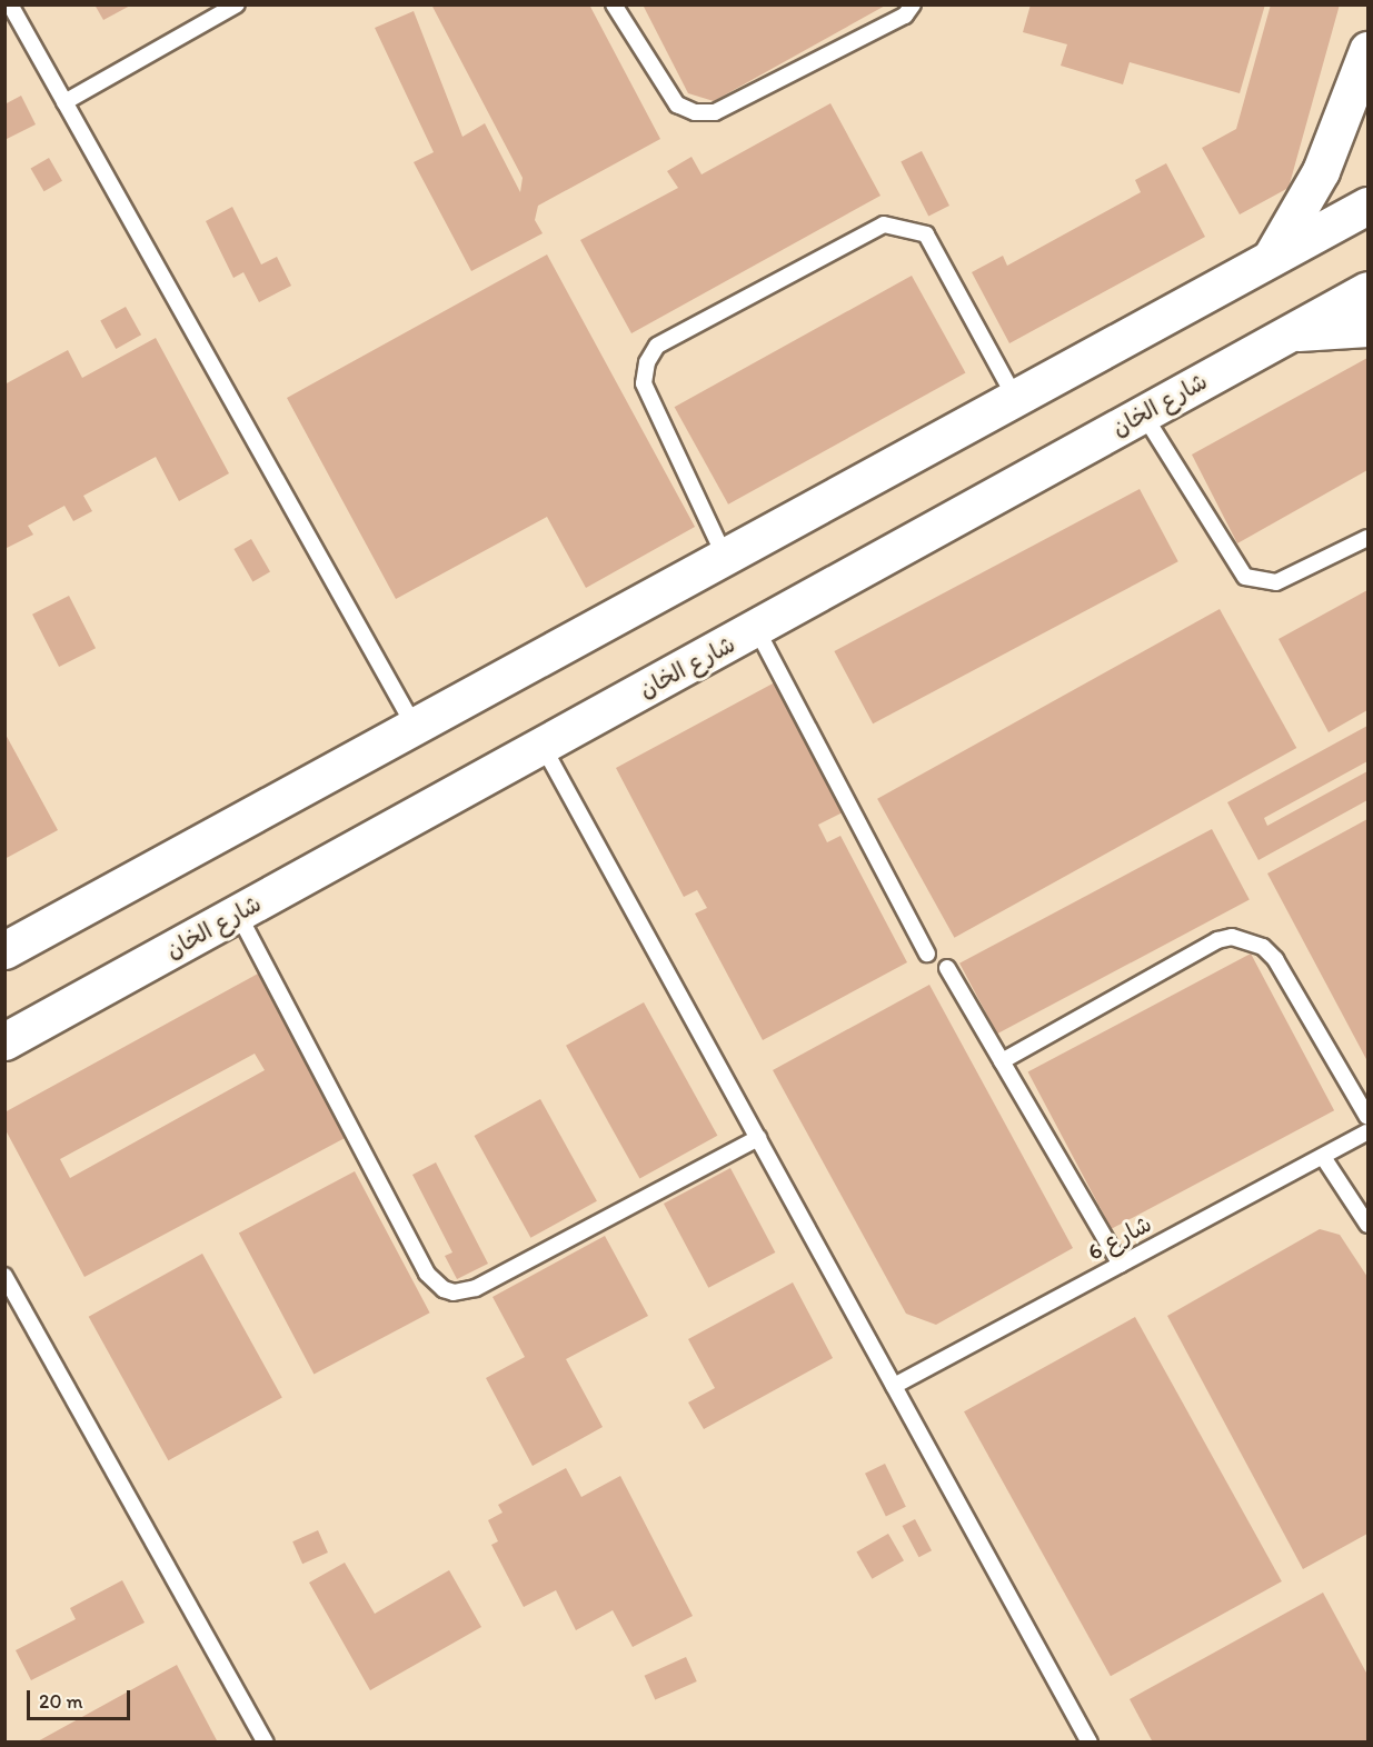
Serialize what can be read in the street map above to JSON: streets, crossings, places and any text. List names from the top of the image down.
{
  "streets": {
    "main road": ["شارع الخان"],
    "lane": ["شارع 6"]
  },
  "scale_bar": "20 m"
}
